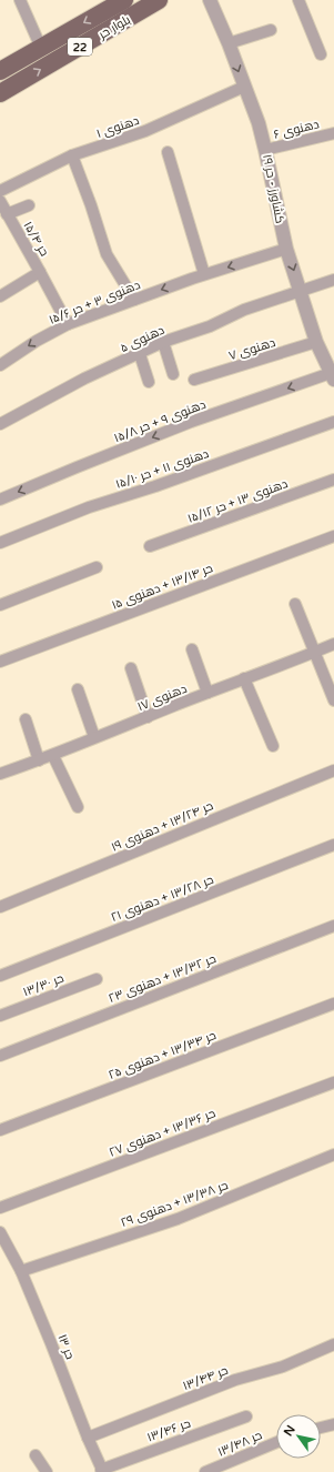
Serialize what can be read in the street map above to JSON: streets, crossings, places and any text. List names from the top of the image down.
{
  "streets": {
    "main road": ["بلوار حر", "22"],
    "street": [
      "دهنوی ۱",
      "دهنوی ۶",
      "کشاورز - حر ۱۹",
      "حر ۱۵/۴",
      "دهنوی ۳ + حر ۱۵/۶",
      "دهنوی ۵",
      "دهنوی ۷",
      "دهنوی ۹ + حر ۱۵/۸",
      "دهنوی ۱۱ + حر ۱۵/۱۰",
      "دهنوی ۱۳ + حر ۱۵/۱۲",
      "حر ۱۳/۱۴ + دهنوی ۱۵",
      "دهنوی ۱۷",
      "حر ۱۳/۲۴ + دهنوی ۱۹",
      "حر ۱۳/۲۸ + دهنوی ۲۱",
      "حر ۱۳/۳۲ + دهنوی ۲۳",
      "حر ۱۳/۳۰",
      "حر ۱۳/۳۴ + دهنوی ۲۵",
      "حر ۱۳/۳۶ + دهنوی ۲۷",
      "حر ۱۳/۳۸ + دهنوی ۲۹",
      "حر ۱۳",
      "حر ۱۳/۴۴",
      "حر ۱۳/۴۶",
      "حر ۱۳/۴۸"
    ]
  },
  "crossings": [
    ["دهنوی ۱", "کشاورز - حر ۱۹"],
    ["دهنوی ۶", "کشاورز - حر ۱۹"],
    ["کشاورز - حر ۱۹", "دهنوی ۳ + حر ۱۵/۶"],
    ["کشاورز - حر ۱۹", "دهنوی ۵"],
    ["کشاورز - حر ۱۹", "دهنوی ۷"],
    ["کشاورز - حر ۱۹", "دهنوی ۹ + حر ۱۵/۸"],
    ["حر ۱۳/۳۸ + دهنوی ۲۹", "حر ۱۳"],
    ["حر ۱۳", "حر ۱۳/۴۴"],
    ["حر ۱۳", "حر ۱۳/۴۶"]
  ],
  "one_way": ["دهنوی ۳ + حر ۱۵/۶", "دهنوی ۹ + حر ۱۵/۸"],
  "north": "top left"
}
